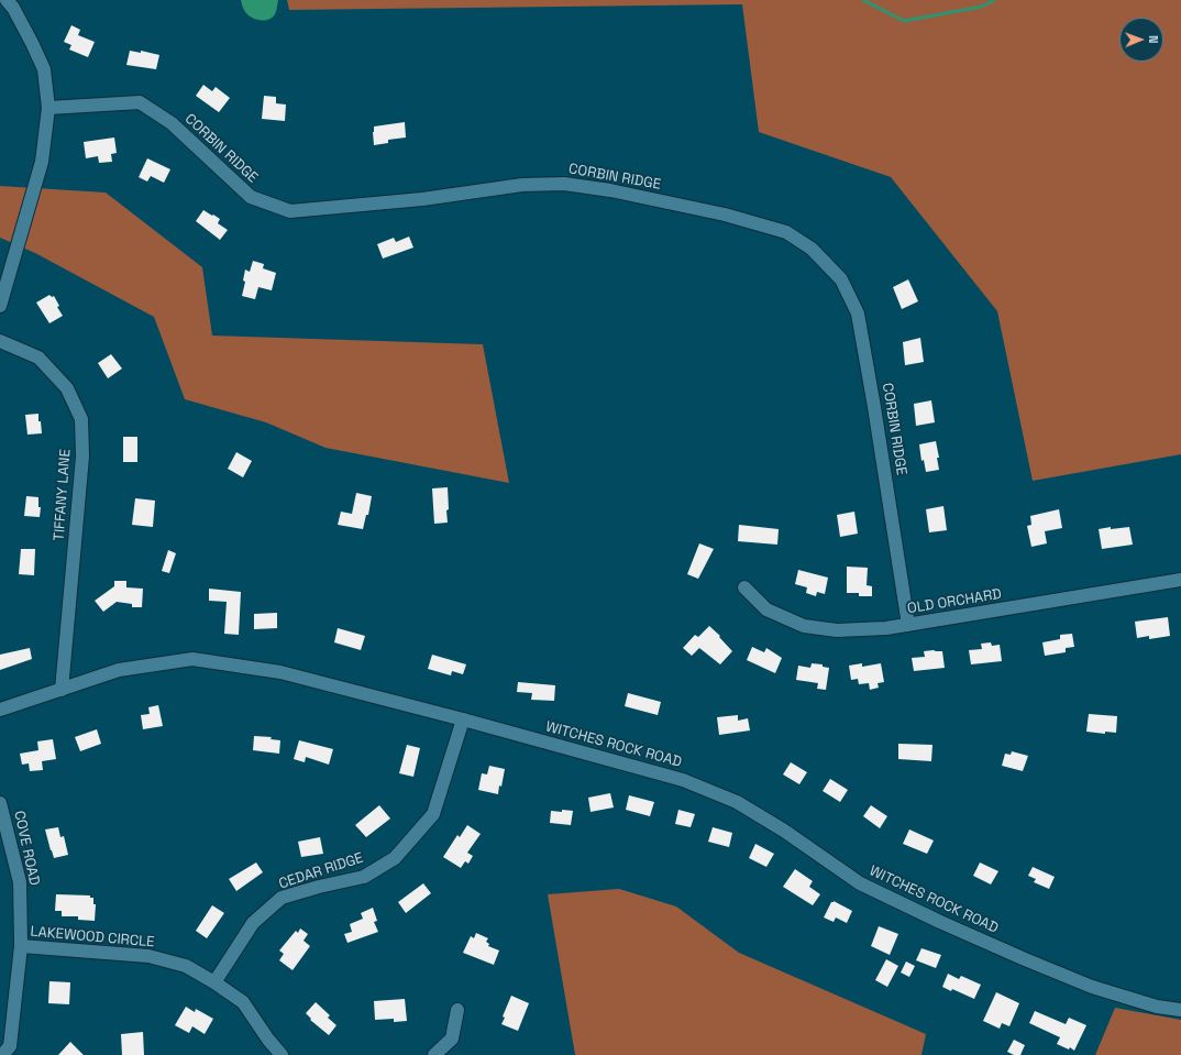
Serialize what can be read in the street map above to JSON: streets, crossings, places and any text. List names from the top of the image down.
{
  "streets": {
    "street": [
      "CORBIN RIDGE",
      "TIFFANY LANE",
      "OLD ORCHARD",
      "WITCHES ROCK ROAD",
      "COVE ROAD",
      "CEDAR RIDGE",
      "LAKEWOOD CIRCLE"
    ]
  },
  "crossings": [
    ["CORBIN RIDGE", "OLD ORCHARD"],
    ["TIFFANY LANE", "WITCHES ROCK ROAD"],
    ["WITCHES ROCK ROAD", "CEDAR RIDGE"],
    ["COVE ROAD", "LAKEWOOD CIRCLE"],
    ["CEDAR RIDGE", "LAKEWOOD CIRCLE"]
  ],
  "north": "right"
}
